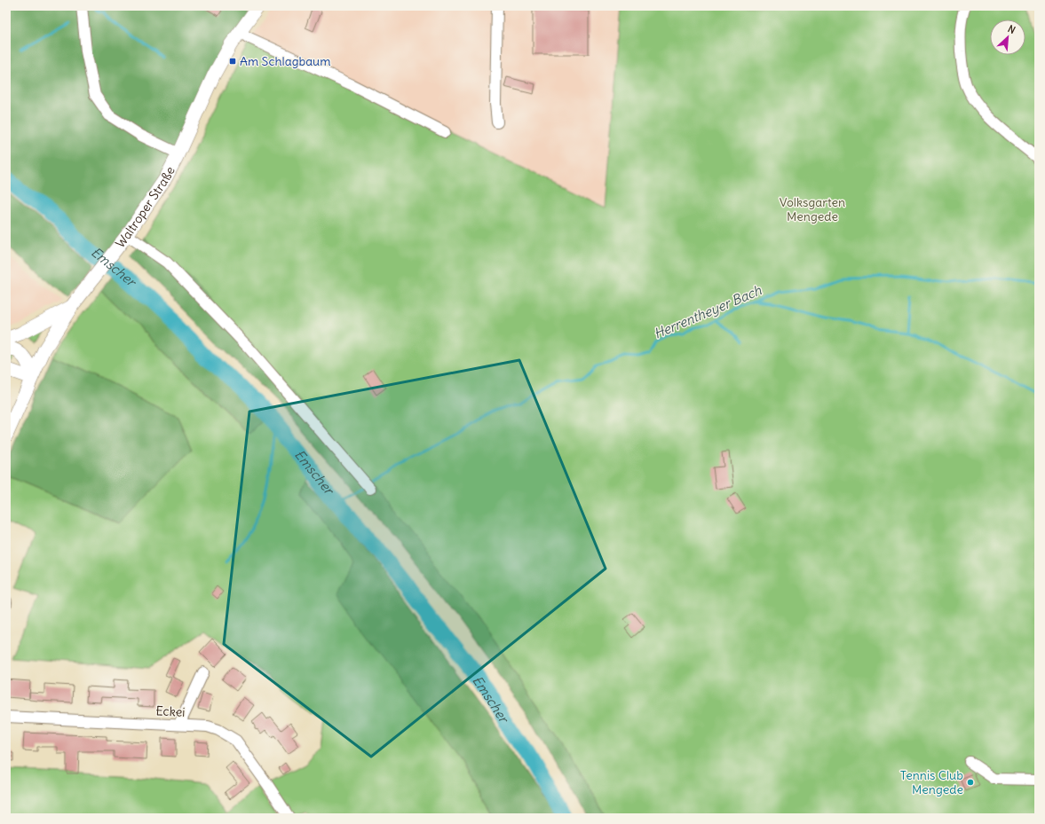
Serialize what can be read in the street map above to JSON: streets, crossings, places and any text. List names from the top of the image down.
{
  "streets": {
    "main road": ["Waltroper Straße"],
    "street": ["Eckei"]
  },
  "water": ["Emscher", "Herrentheyer Bach"],
  "parks": ["Volksgarten Mengede"],
  "places": {
    "transit": ["Am Schlagbaum"],
    "other": ["Tennis Club Mengede"]
  },
  "north": "top right"
}
